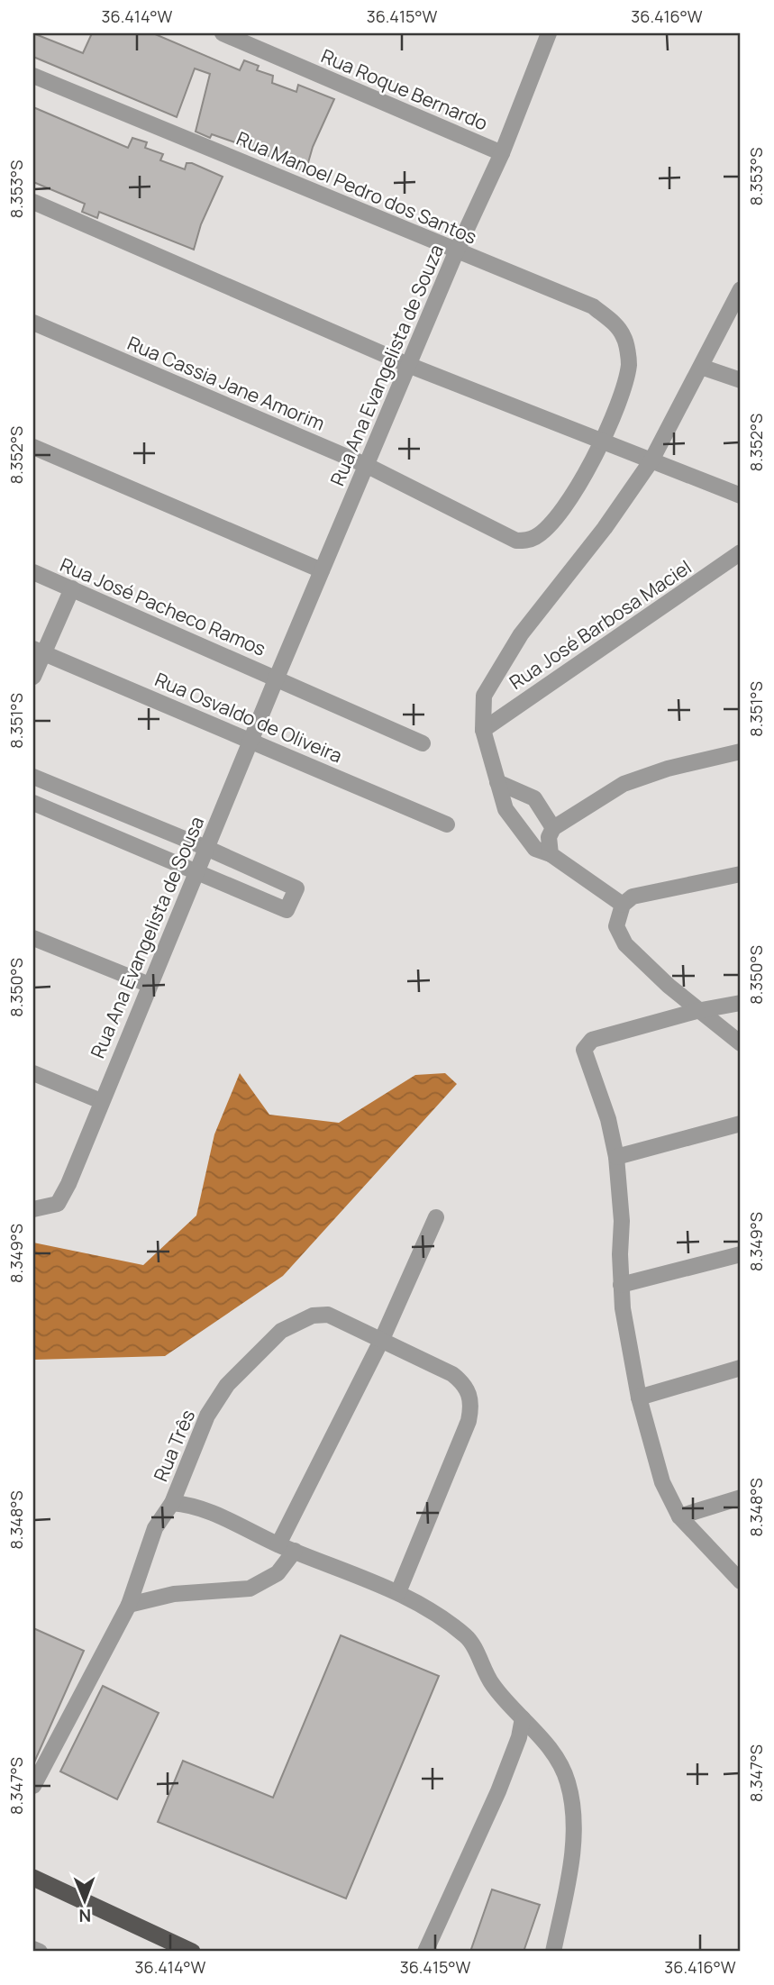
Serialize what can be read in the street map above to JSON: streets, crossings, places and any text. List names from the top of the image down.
{
  "streets": {
    "street": [
      "Rua Roque Bernardo",
      "Rua Manoel Pedro dos Santos",
      "Rua Ana Evangelista de Souza",
      "Rua Cassia Jane Amorim",
      "Rua José Pacheco Ramos",
      "Rua José Barbosa Maciel",
      "Rua Osvaldo de Oliveira",
      "Rua Ana Evangelista de Sousa",
      "Rua Três"
    ]
  },
  "crossings": [
    ["Rua Roque Bernardo", "Rua Ana Evangelista de Souza"],
    ["Rua Manoel Pedro dos Santos", "Rua Ana Evangelista de Souza"],
    ["Rua Manoel Pedro dos Santos", "Rua Cassia Jane Amorim"],
    ["Rua Ana Evangelista de Souza", "Rua Cassia Jane Amorim"],
    ["Rua Ana Evangelista de Souza", "Rua José Pacheco Ramos"],
    ["Rua Ana Evangelista de Souza", "Rua Ana Evangelista de Sousa"],
    ["Rua José Pacheco Ramos", "Rua Ana Evangelista de Sousa"],
    ["Rua Osvaldo de Oliveira", "Rua Ana Evangelista de Sousa"]
  ],
  "north": "bottom",
  "coordinates": [
    "36.414°W",
    "36.415°W",
    "36.416°W",
    "8.353°S",
    "8.352°S",
    "8.351°S",
    "8.350°S",
    "8.349°S",
    "8.348°S",
    "8.347°S"
  ]
}
